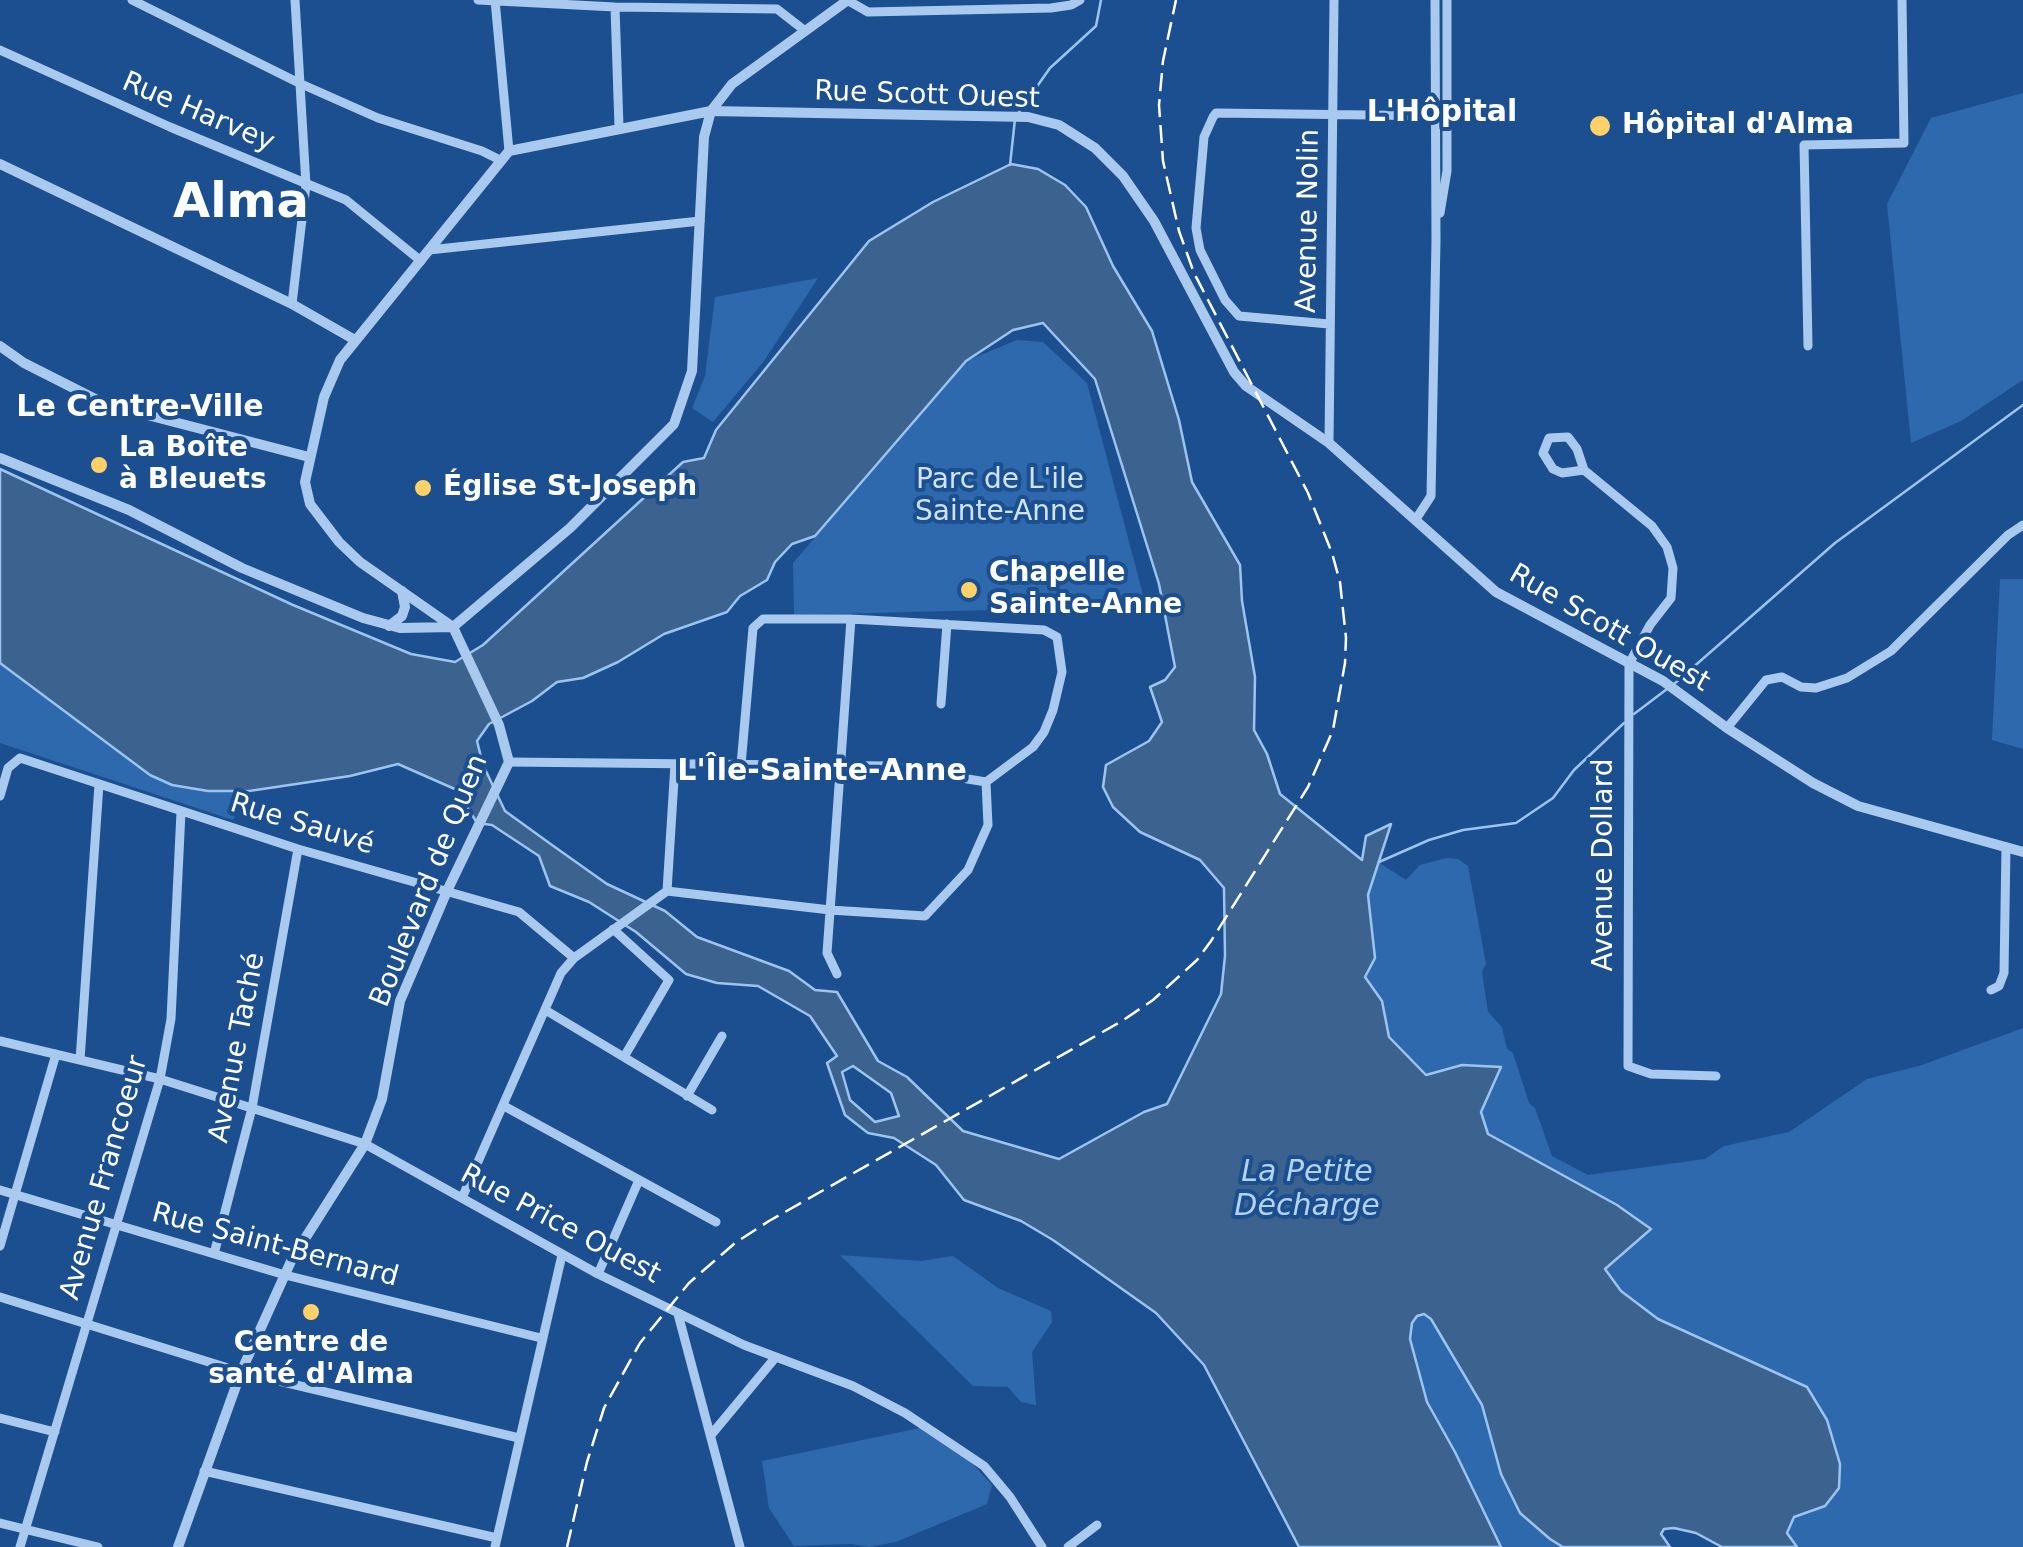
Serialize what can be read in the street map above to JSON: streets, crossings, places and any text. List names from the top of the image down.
{
  "streets": {
    "street": [
      "Rue Scott Ouest",
      "Rue Harvey",
      "Avenue Nolin",
      "Rue Sauvé",
      "Avenue Dollard",
      "Boulevard de Quen",
      "Avenue Taché",
      "Avenue Francoeur",
      "Rue Price Ouest",
      "Rue Saint-Bernard"
    ]
  },
  "crossings": [
    ["Rue Scott Ouest", "Avenue Nolin"],
    ["Rue Scott Ouest", "Avenue Dollard"],
    ["Rue Sauvé", "Boulevard de Quen"],
    ["Rue Sauvé", "Avenue Taché"],
    ["Rue Sauvé", "Avenue Francoeur"],
    ["Boulevard de Quen", "Rue Price Ouest"],
    ["Boulevard de Quen", "Rue Saint-Bernard"],
    ["Avenue Taché", "Rue Price Ouest"],
    ["Avenue Taché", "Rue Saint-Bernard"],
    ["Avenue Francoeur", "Rue Price Ouest"],
    ["Avenue Francoeur", "Rue Saint-Bernard"]
  ],
  "districts": [
    "L'Hôpital",
    "Alma",
    "Le Centre-Ville",
    "L'Île-Sainte-Anne"
  ],
  "water": ["La Petite Décharge"],
  "parks": ["Parc de L'ile Sainte-Anne"],
  "places": [
    "Hôpital d'Alma",
    "La Boîte à Bleuets",
    "Église St-Joseph",
    "Chapelle Sainte-Anne",
    "Centre de santé d'Alma"
  ]
}
